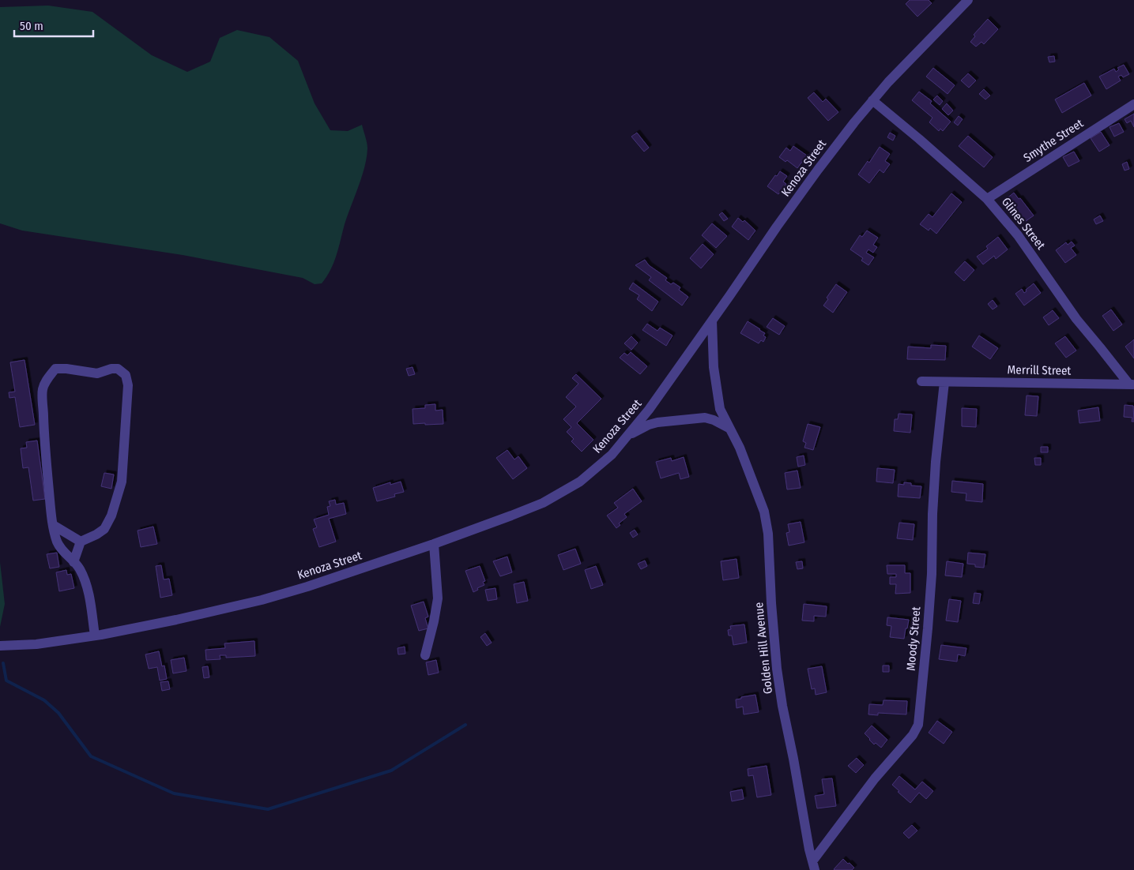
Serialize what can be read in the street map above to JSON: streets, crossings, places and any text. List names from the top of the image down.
{
  "streets": {
    "street": [
      "Smythe Street",
      "Kenoza Street",
      "Glines Street",
      "Merrill Street",
      "Moody Street",
      "Golden Hill Avenue"
    ]
  },
  "crossings": [
    ["Smythe Street", "Glines Street"],
    ["Kenoza Street", "Glines Street"],
    ["Kenoza Street", "Golden Hill Avenue"],
    ["Glines Street", "Merrill Street"],
    ["Merrill Street", "Moody Street"],
    ["Moody Street", "Golden Hill Avenue"]
  ],
  "scale_bar": "50 m"
}
